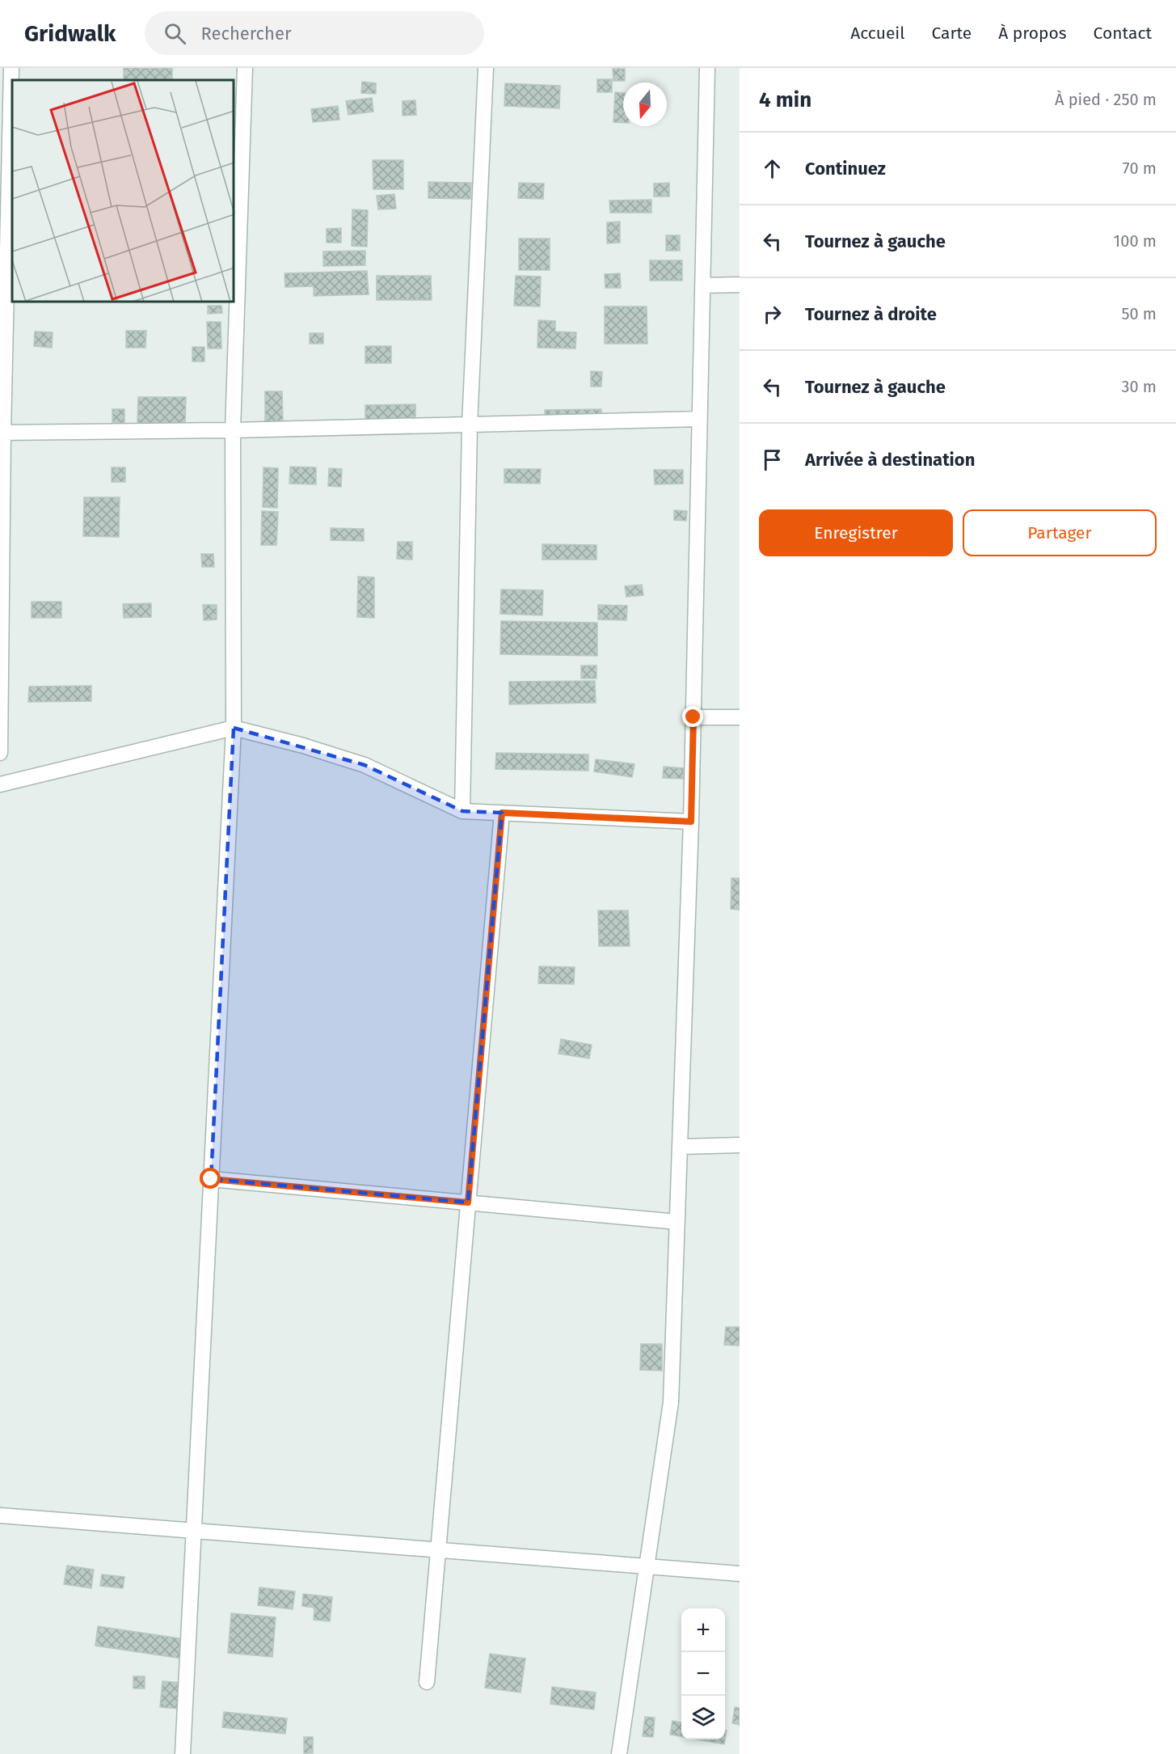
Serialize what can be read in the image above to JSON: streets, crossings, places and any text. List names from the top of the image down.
{
  "north": "bottom",
  "page": {
    "header": "Gridwalk",
    "search": "Rechercher",
    "nav": [
      "Accueil",
      "Carte",
      "À propos",
      "Contact"
    ],
    "heading": ["4 min", "À pied · 250 m"],
    "list": [
      ["Continuez", "70 m"],
      ["Tournez à gauche", "100 m"],
      ["Tournez à droite", "50 m"],
      ["Tournez à gauche", "30 m"],
      "Arrivée à destination"
    ],
    "buttons": ["Enregistrer", "Partager"],
    "map_buttons": ["+", "−"]
  }
}
